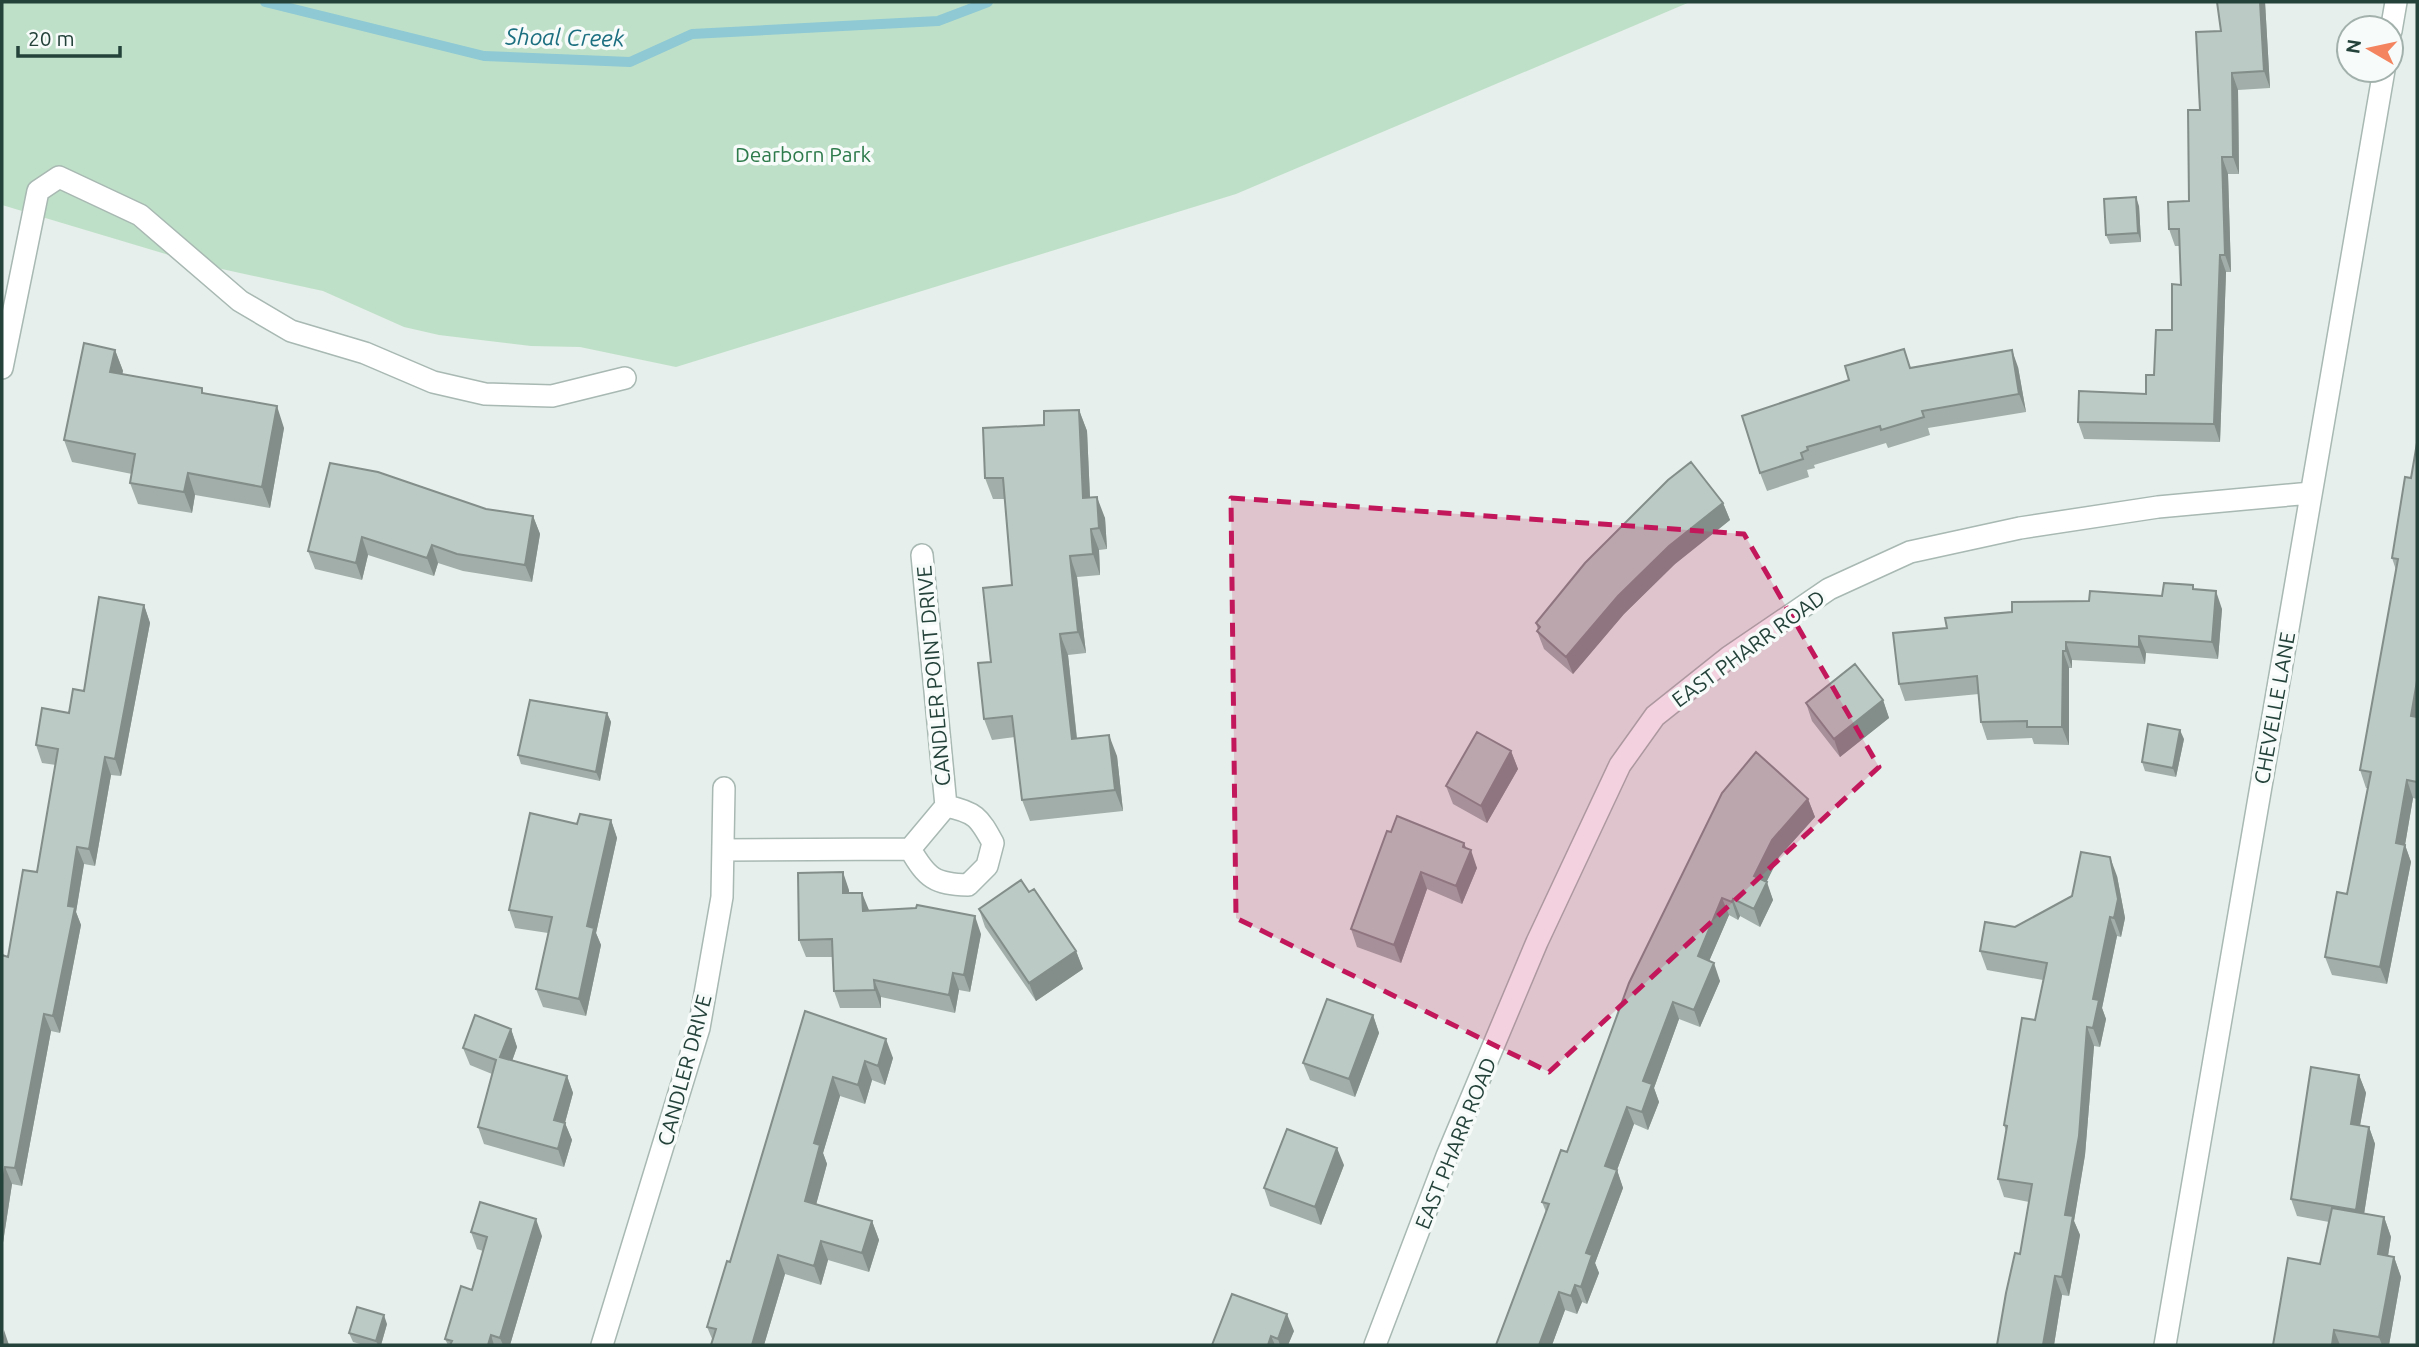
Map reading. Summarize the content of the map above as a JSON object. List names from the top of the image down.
{
  "streets": {
    "street": [
      "EAST PHARR ROAD",
      "CANDLER POINT DRIVE",
      "CHEVELLE LANE",
      "CANDLER DRIVE"
    ]
  },
  "crossings": [
    ["EAST PHARR ROAD", "CHEVELLE LANE"]
  ],
  "water": ["Shoal Creek"],
  "parks": ["Dearborn Park"],
  "scale_bar": "20 m",
  "north": "left"
}
